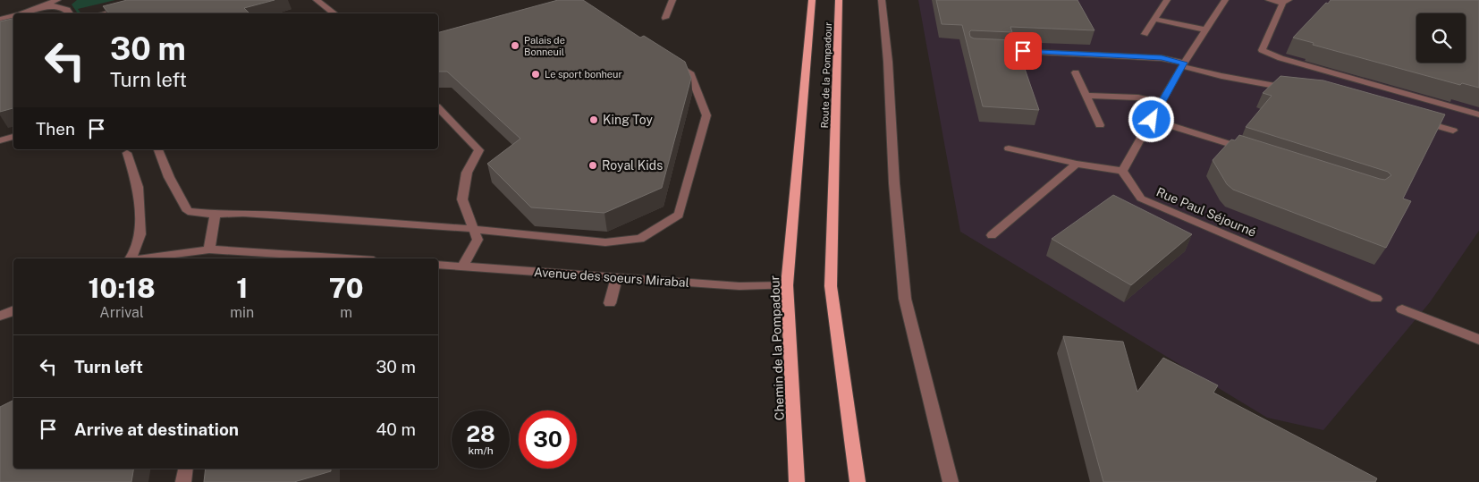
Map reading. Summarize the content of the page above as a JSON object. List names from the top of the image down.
{
  "streets": {
    "main road": ["Route de la Pompadour", "Chemin de la Pompadour"],
    "street": ["Rue Paul Séjourné", "Avenue des soeurs Mirabal"]
  },
  "crossings": [
    ["Route de la Pompadour", "Chemin de la Pompadour"],
    ["Avenue des soeurs Mirabal", "Chemin de la Pompadour"]
  ],
  "places": [
    "Palais de Bonneuil",
    "Le sport bonheur",
    "King Toy",
    "Royal Kids"
  ],
  "page": {
    "turn": ["30 m", "Turn left"],
    "then": "Then",
    "eta": [
      "10:18",
      "Arrival",
      "1",
      "min",
      "70",
      "m"
    ],
    "list": [
      {
        "name": "Turn left",
        "value": "30 m"
      },
      {
        "name": "Arrive at destination",
        "value": "40 m"
      }
    ],
    "speed": "28 km/h",
    "limit": "30"
  }
}
